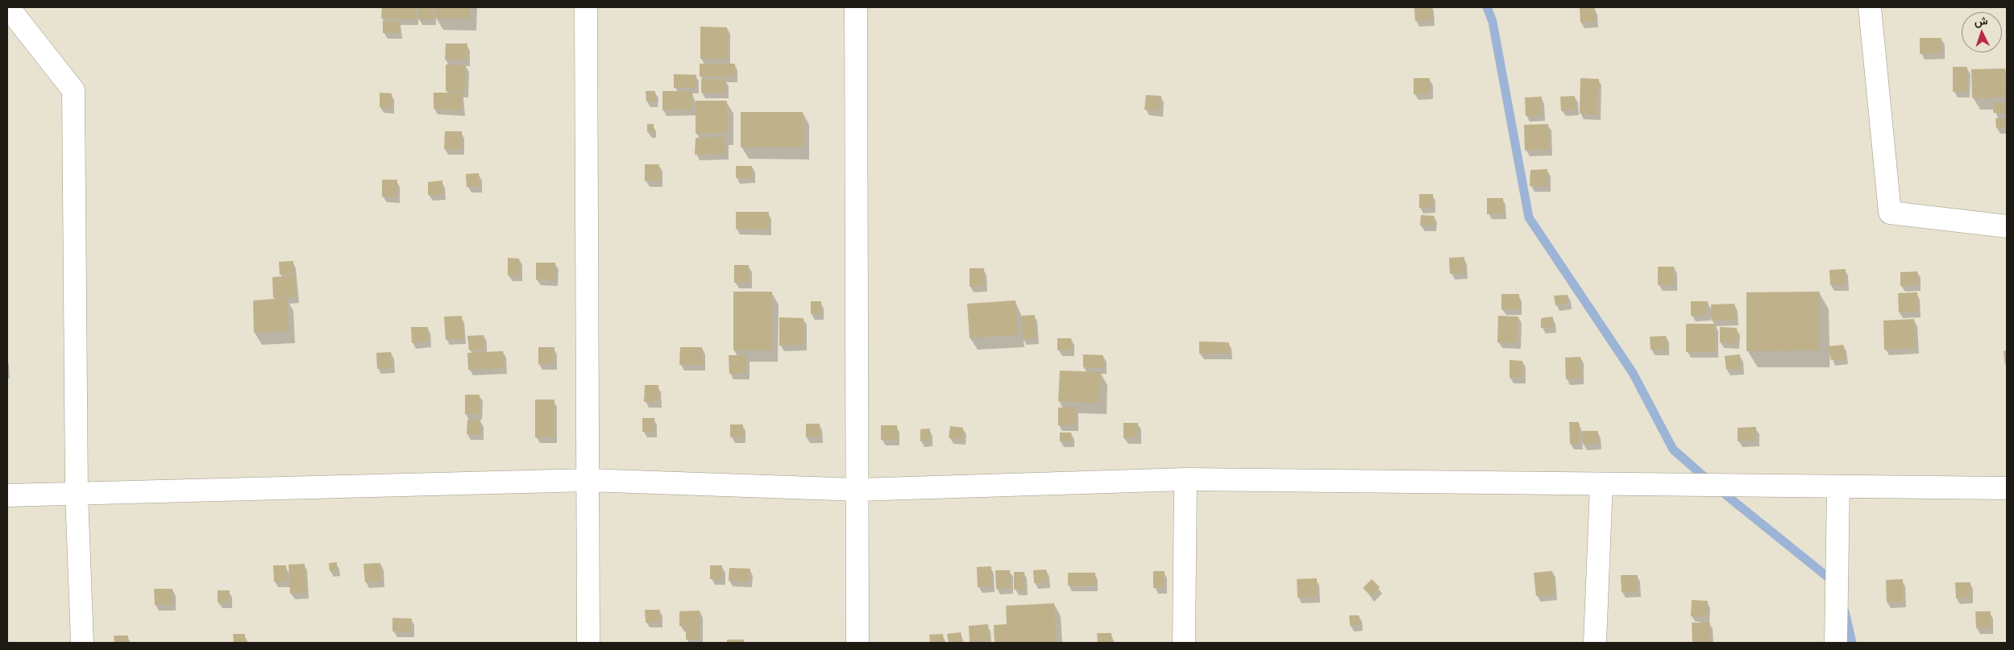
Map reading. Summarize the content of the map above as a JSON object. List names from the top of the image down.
{
  "north": "top"
}
